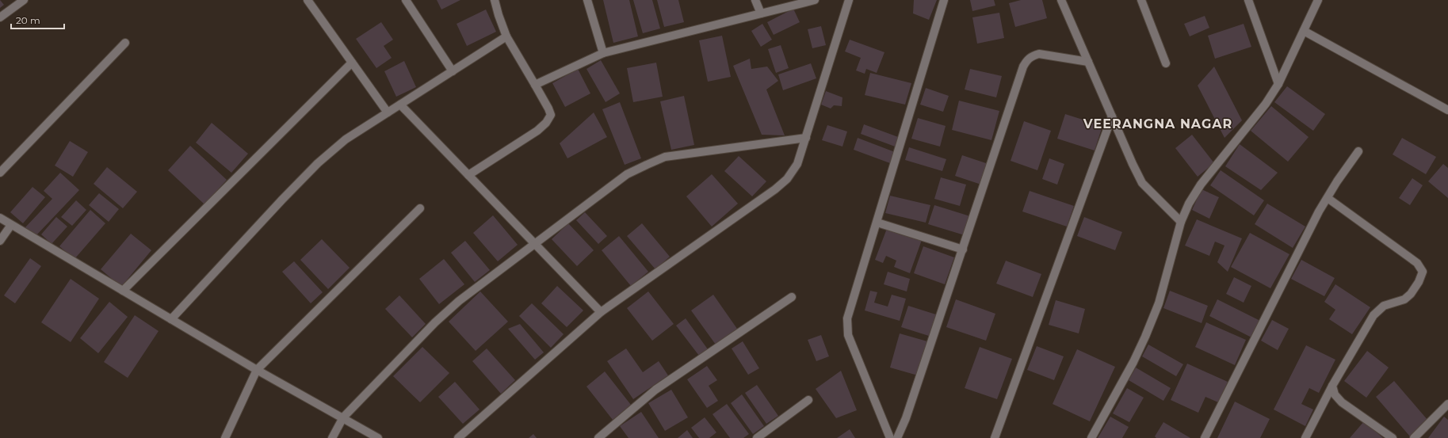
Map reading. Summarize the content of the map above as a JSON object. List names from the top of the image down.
{
  "districts": ["VEERANGNA NAGAR"],
  "scale_bar": "20 m"
}
